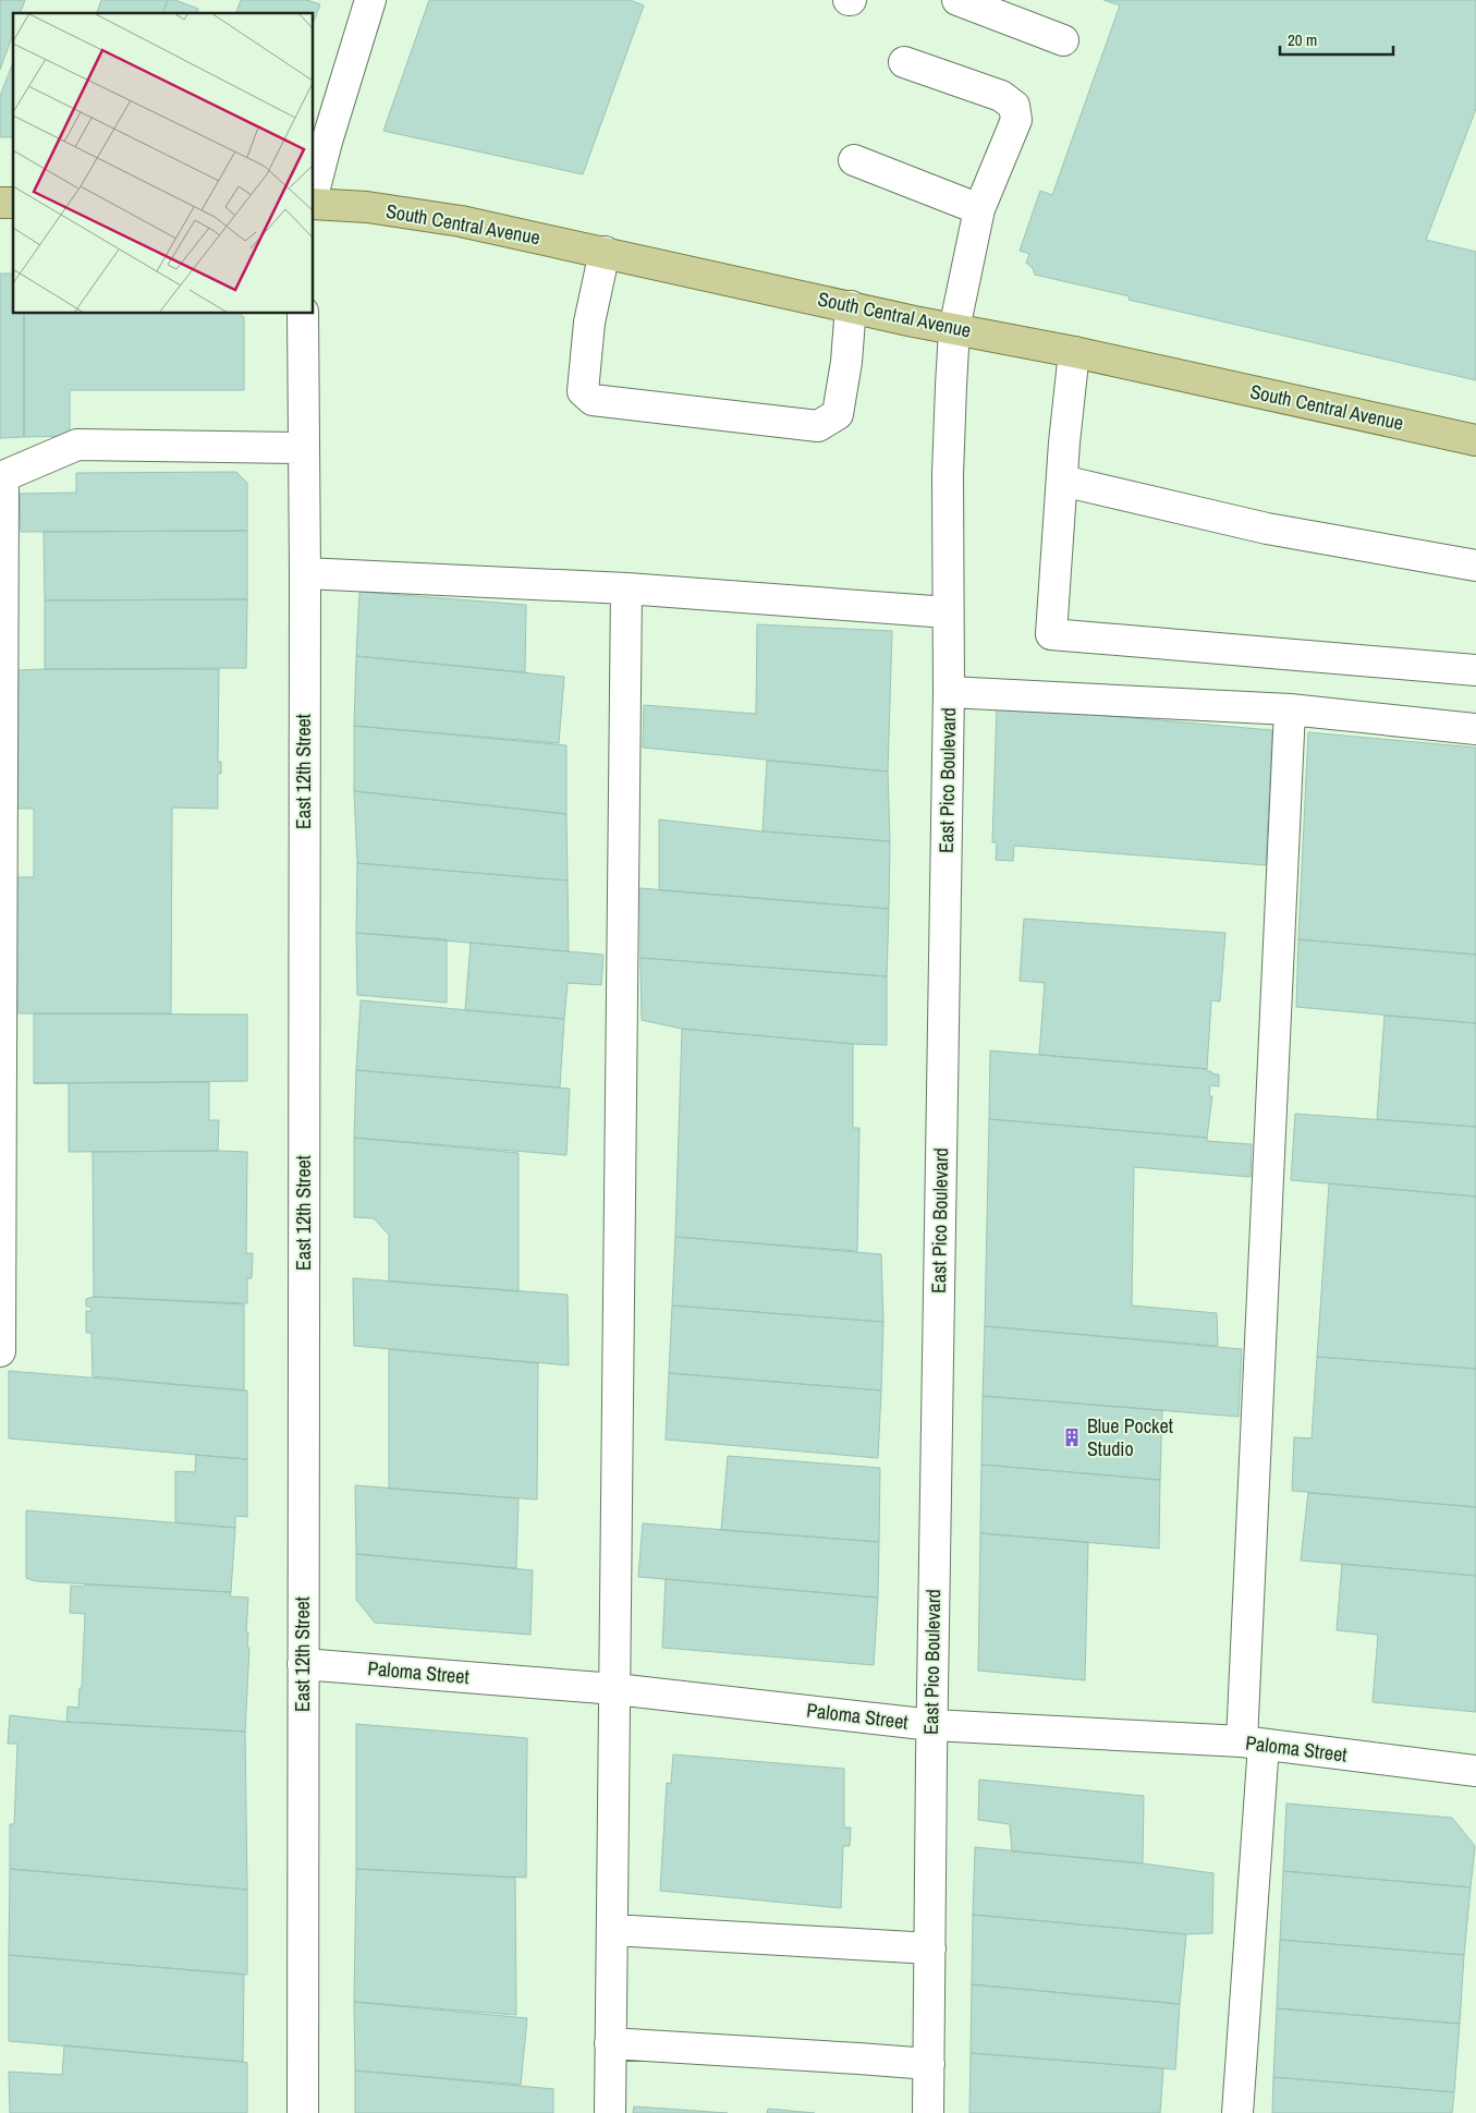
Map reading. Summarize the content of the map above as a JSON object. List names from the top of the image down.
{
  "streets": {
    "main road": ["South Central Avenue"],
    "street": ["East 12th Street", "East Pico Boulevard", "Paloma Street"]
  },
  "crossings": [
    ["South Central Avenue", "East Pico Boulevard"],
    ["East 12th Street", "Paloma Street"],
    ["East Pico Boulevard", "Paloma Street"]
  ],
  "places": {
    "building": ["Blue Pocket Studio"]
  },
  "scale_bar": "20 m"
}
